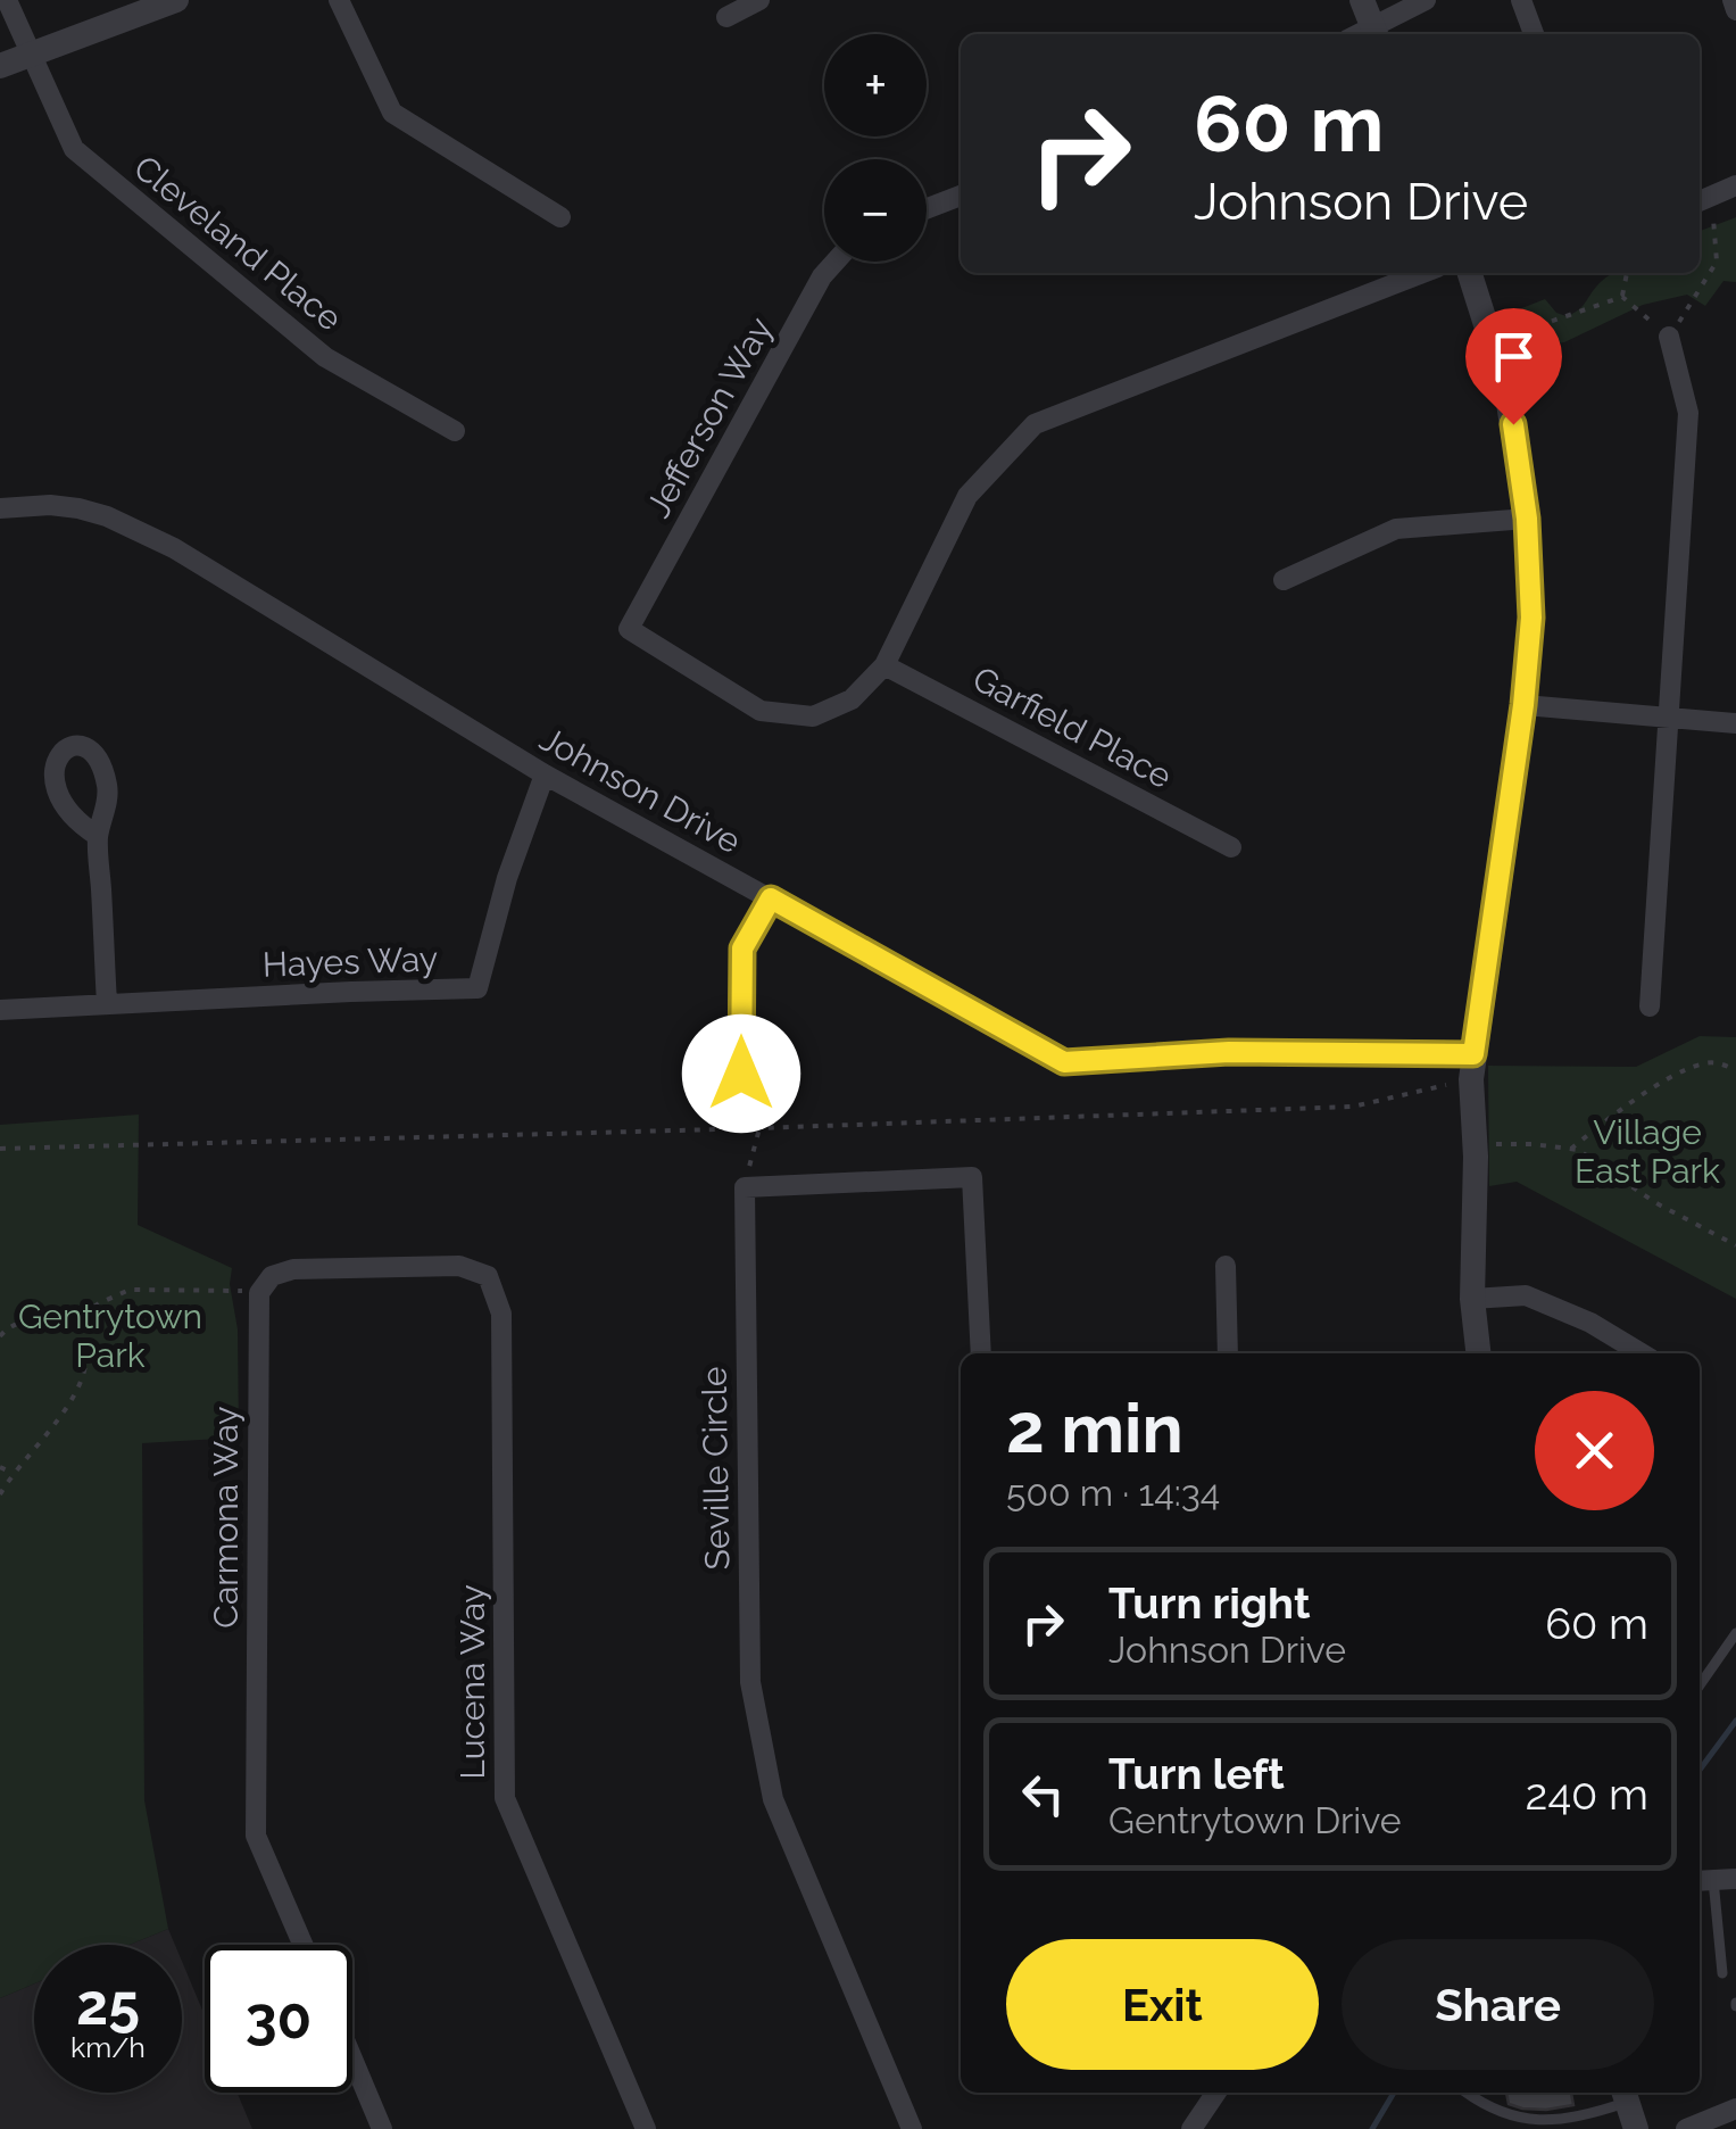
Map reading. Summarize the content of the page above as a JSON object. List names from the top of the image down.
{
  "streets": {
    "street": [
      "Cleveland Place",
      "Jefferson Way",
      "Garfield Place",
      "Johnson Drive",
      "Hayes Way",
      "Seville Circle",
      "Carmona Way",
      "Lucena Way"
    ]
  },
  "crossings": [
    ["Jefferson Way", "Garfield Place"],
    ["Johnson Drive", "Hayes Way"],
    ["Carmona Way", "Lucena Way"]
  ],
  "parks": ["Village East Park", "Gentrytown Park"],
  "page": {
    "map_buttons": ["+", "−"],
    "turn": ["60 m", "Johnson Drive"],
    "heading": ["2 min", "500 m · 14:34"],
    "list": [
      {
        "name": "Turn right",
        "note": "Johnson Drive",
        "value": "60 m"
      },
      {
        "name": "Turn left",
        "note": "Gentrytown Drive",
        "value": "240 m"
      }
    ],
    "buttons": ["Exit", "Share"],
    "speed": "25 km/h",
    "limit": "30"
  }
}
